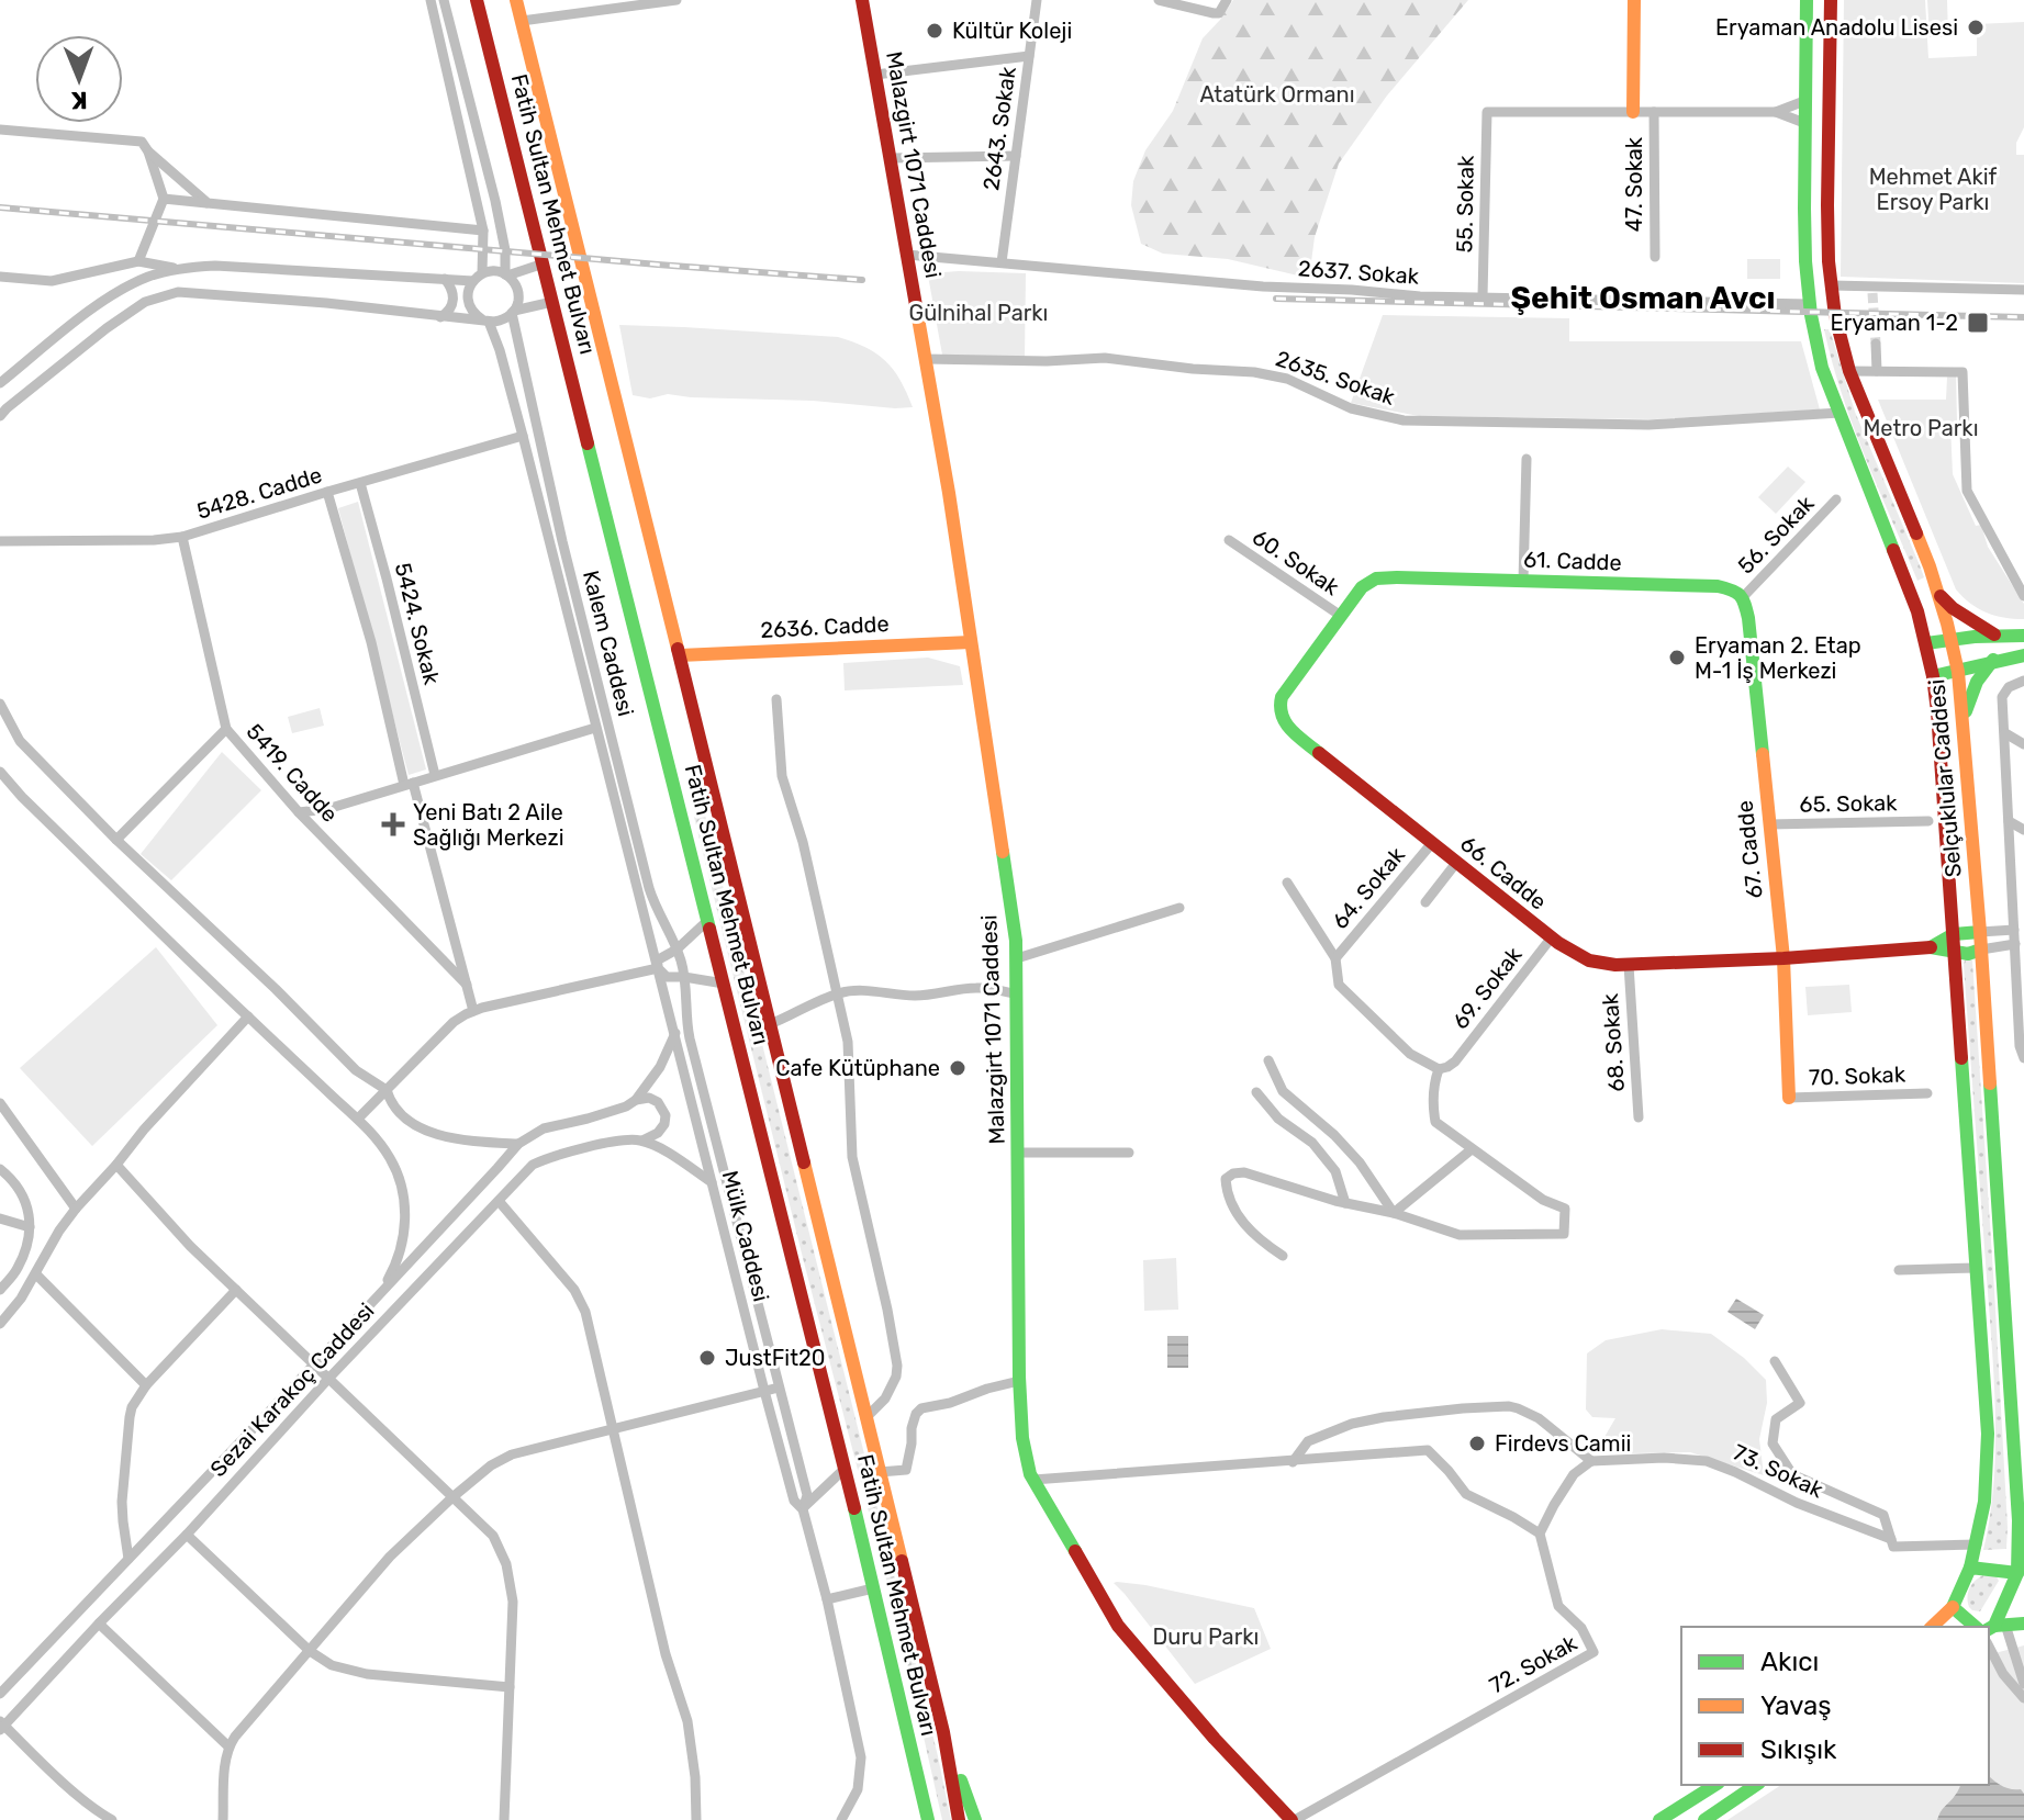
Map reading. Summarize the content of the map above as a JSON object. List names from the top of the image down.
{
  "streets": {
    "main road": [
      "Malazgirt 1071 Caddesi",
      "Fatih Sultan Mehmet Bulvarı",
      "61. Cadde",
      "2636. Cadde",
      "Selçuklular Caddesi",
      "67. Cadde",
      "66. Cadde"
    ],
    "street": [
      "2643. Sokak",
      "47. Sokak",
      "55. Sokak",
      "2637. Sokak",
      "2635. Sokak",
      "5428. Cadde",
      "56. Sokak",
      "60. Sokak",
      "5424. Sokak",
      "Kalem Caddesi",
      "5419. Cadde",
      "65. Sokak",
      "64. Sokak",
      "69. Sokak",
      "68. Sokak",
      "70. Sokak",
      "Mülk Caddesi",
      "Sezai Karakoç Caddesi",
      "73. Sokak",
      "72. Sokak"
    ]
  },
  "crossings": [
    ["2643. Sokak", "2637. Sokak"],
    ["Malazgirt 1071 Caddesi", "2637. Sokak"],
    ["Malazgirt 1071 Caddesi", "2635. Sokak"],
    ["Malazgirt 1071 Caddesi", "2636. Cadde"],
    ["Malazgirt 1071 Caddesi", "72. Sokak"],
    ["55. Sokak", "2637. Sokak"],
    ["Fatih Sultan Mehmet Bulvarı", "2636. Cadde"],
    ["2637. Sokak", "Selçuklular Caddesi"],
    ["2635. Sokak", "Selçuklular Caddesi"],
    ["5428. Cadde", "5424. Sokak"],
    ["5428. Cadde", "Kalem Caddesi"],
    ["5428. Cadde", "5419. Cadde"],
    ["56. Sokak", "61. Cadde"],
    ["56. Sokak", "67. Cadde"],
    ["61. Cadde", "67. Cadde"],
    ["61. Cadde", "66. Cadde"],
    ["60. Sokak", "66. Cadde"],
    ["Kalem Caddesi", "Mülk Caddesi"],
    ["Selçuklular Caddesi", "66. Cadde"],
    ["Selçuklular Caddesi", "73. Sokak"],
    ["65. Sokak", "67. Cadde"],
    ["67. Cadde", "66. Cadde"],
    ["67. Cadde", "70. Sokak"],
    ["66. Cadde", "64. Sokak"],
    ["66. Cadde", "69. Sokak"],
    ["66. Cadde", "68. Sokak"]
  ],
  "districts": ["Şehit Osman Avcı"],
  "parks": [
    "Atatürk Ormanı",
    "Mehmet Akif Ersoy Parkı",
    "Gülnihal Parkı",
    "Metro Parkı",
    "Duru Parkı"
  ],
  "places": {
    "other": [
      "Eryaman Anadolu Lisesi",
      "Kültür Koleji",
      "Eryaman 2. Etap M-1 İş Merkezi",
      "Cafe Kütüphane",
      "JustFit20",
      "Firdevs Camii"
    ],
    "transit": ["Eryaman 1-2"],
    "health": ["Yeni Batı 2 Aile Sağlığı Merkezi"]
  },
  "legend": ["Akıcı", "Yavaş", "Sıkışık"],
  "north": "bottom"
}
